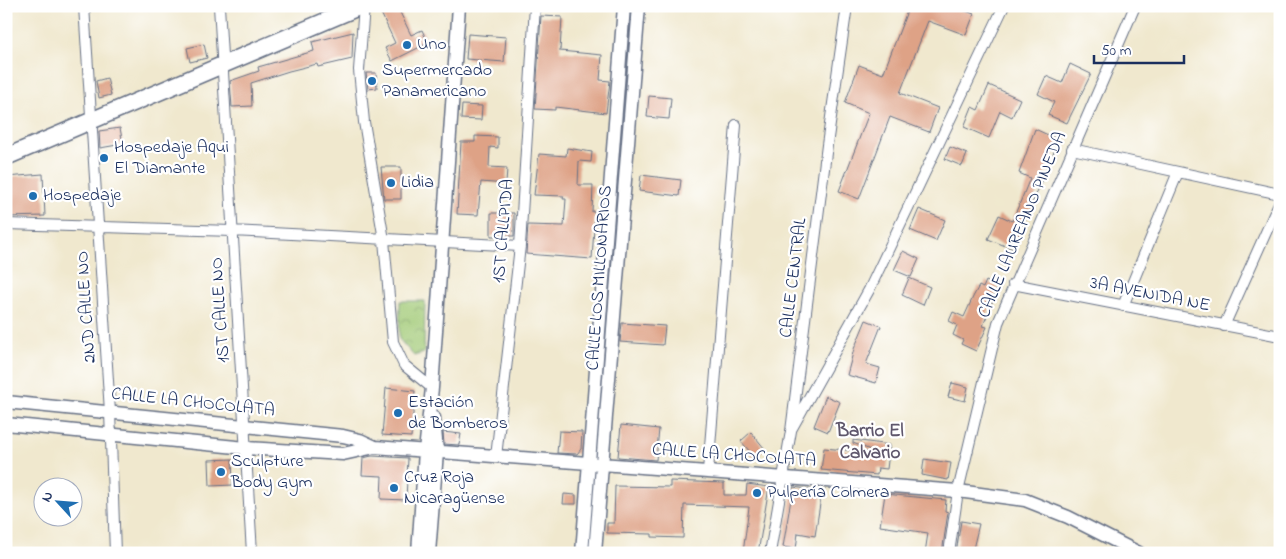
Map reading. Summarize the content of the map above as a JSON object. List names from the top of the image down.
{
  "streets": {
    "street": [
      "CALLE LAUREANO PINEDA",
      "1ST CALLPIDA",
      "CALLE LOS MILLONARIOS",
      "CALLE CENTRAL",
      "3A AVENIDA NE",
      "2ND CALLE NO",
      "1ST CALLE NO",
      "CALLE LA CHOCOLATA"
    ]
  },
  "crossings": [
    ["CALLE LAUREANO PINEDA", "3A AVENIDA NE"],
    ["CALLE LAUREANO PINEDA", "CALLE LA CHOCOLATA"],
    ["1ST CALLPIDA", "CALLE LA CHOCOLATA"],
    ["CALLE LOS MILLONARIOS", "CALLE LA CHOCOLATA"],
    ["CALLE CENTRAL", "CALLE LA CHOCOLATA"],
    ["2ND CALLE NO", "CALLE LA CHOCOLATA"],
    ["1ST CALLE NO", "CALLE LA CHOCOLATA"]
  ],
  "districts": ["Barrio El Calvario"],
  "places": [
    "Uno",
    "Supermercado Panamericano",
    "Hospedaje Aqui El Diamante",
    "Lidia",
    "Hospedaje",
    "Estación de Bomberos",
    "Sculpture Body Gym",
    "Cruz Roja Nicaragüense",
    "Pulpería Colmera"
  ],
  "scale_bar": "50 m",
  "north": "top left"
}
